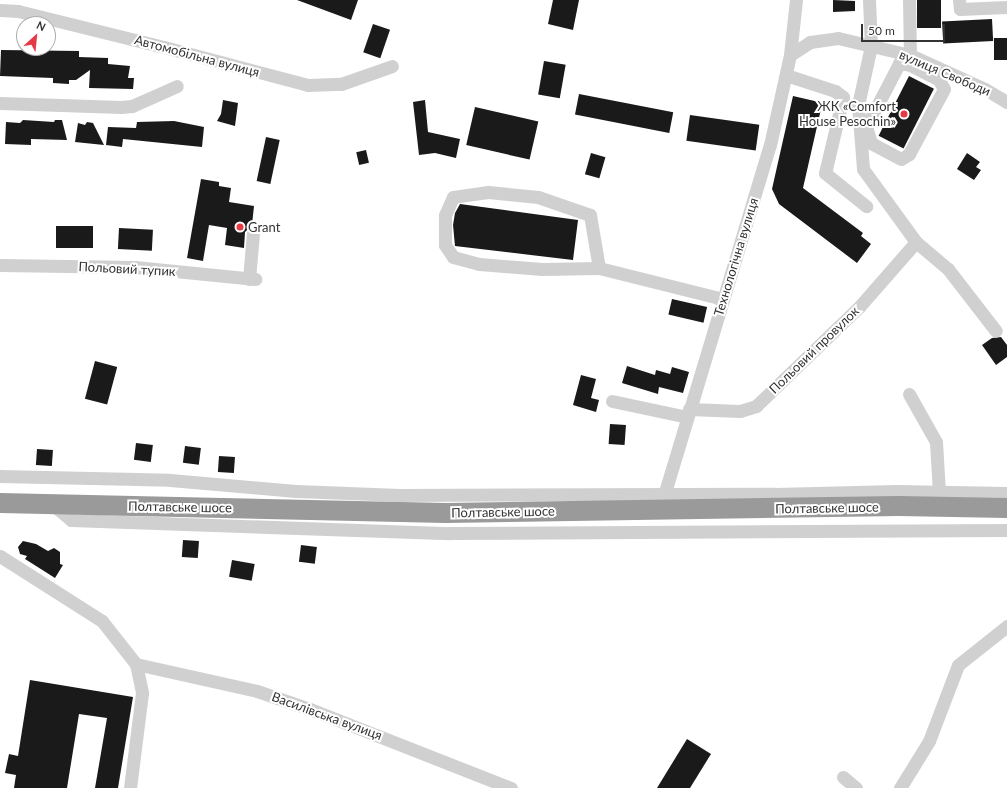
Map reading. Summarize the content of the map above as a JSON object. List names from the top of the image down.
{
  "streets": {
    "highway": ["Полтавське шосе"],
    "street": [
      "Автомобільна вулиця",
      "вулиця Свободи",
      "Технологічна вулиця",
      "Польовий тупик",
      "Польовий провулок",
      "Василівська вулиця"
    ]
  },
  "crossings": [
    ["вулиця Свободи", "Технологічна вулиця"],
    ["Технологічна вулиця", "Польовий провулок"],
    ["Технологічна вулиця", "Полтавське шосе"]
  ],
  "places": ["ЖК «Comfort House Pesochin»", "Grant"],
  "scale_bar": "50 m",
  "north": "top right"
}
